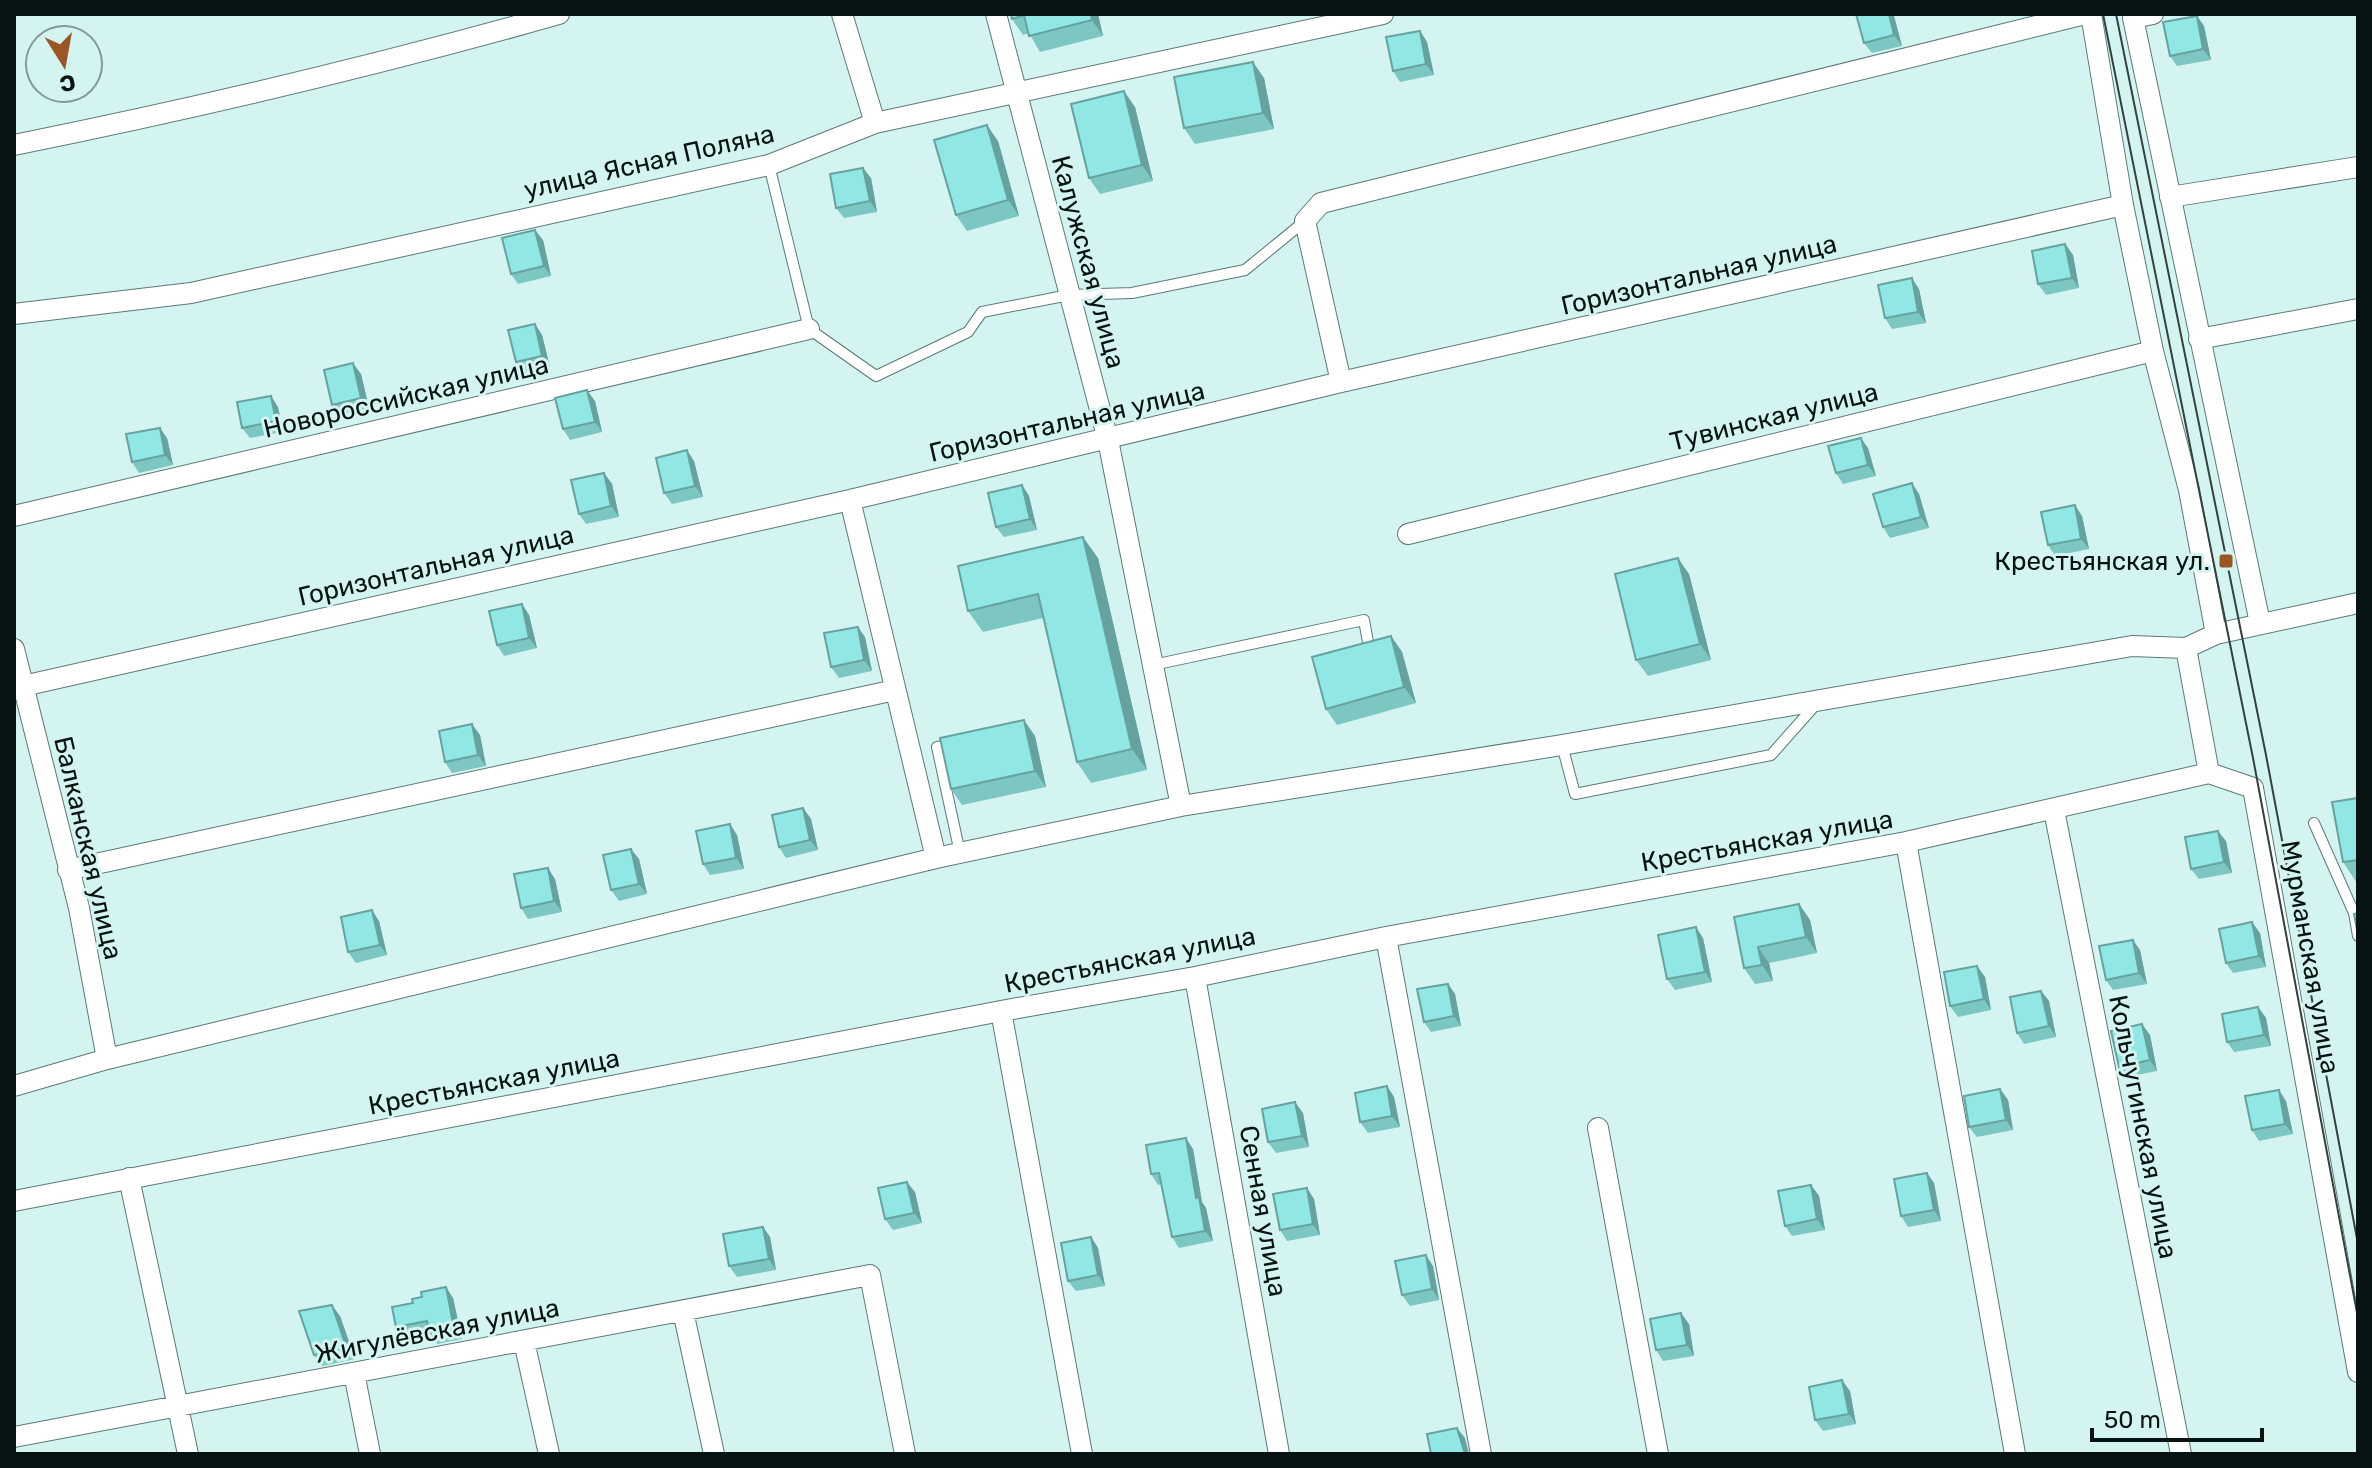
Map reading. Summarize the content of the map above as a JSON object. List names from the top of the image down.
{
  "streets": {
    "street": [
      "улица Ясная Поляна",
      "Калужская улица",
      "Горизонтальная улица",
      "Новороссийская улица",
      "Тувинская улица",
      "Крестьянская улица",
      "Балканская улица",
      "Мурманская улица",
      "Кольчугинская улица",
      "Сенная улица",
      "Жигулёвская улица"
    ]
  },
  "crossings": [
    ["улица Ясная Поляна", "Калужская улица"],
    ["Калужская улица", "Горизонтальная улица"],
    ["Горизонтальная улица", "Балканская улица"],
    ["Крестьянская улица", "Мурманская улица"],
    ["Крестьянская улица", "Кольчугинская улица"],
    ["Крестьянская улица", "Сенная улица"]
  ],
  "places": {
    "transit": ["Крестьянская ул."]
  },
  "scale_bar": "50 m",
  "north": "bottom"
}
